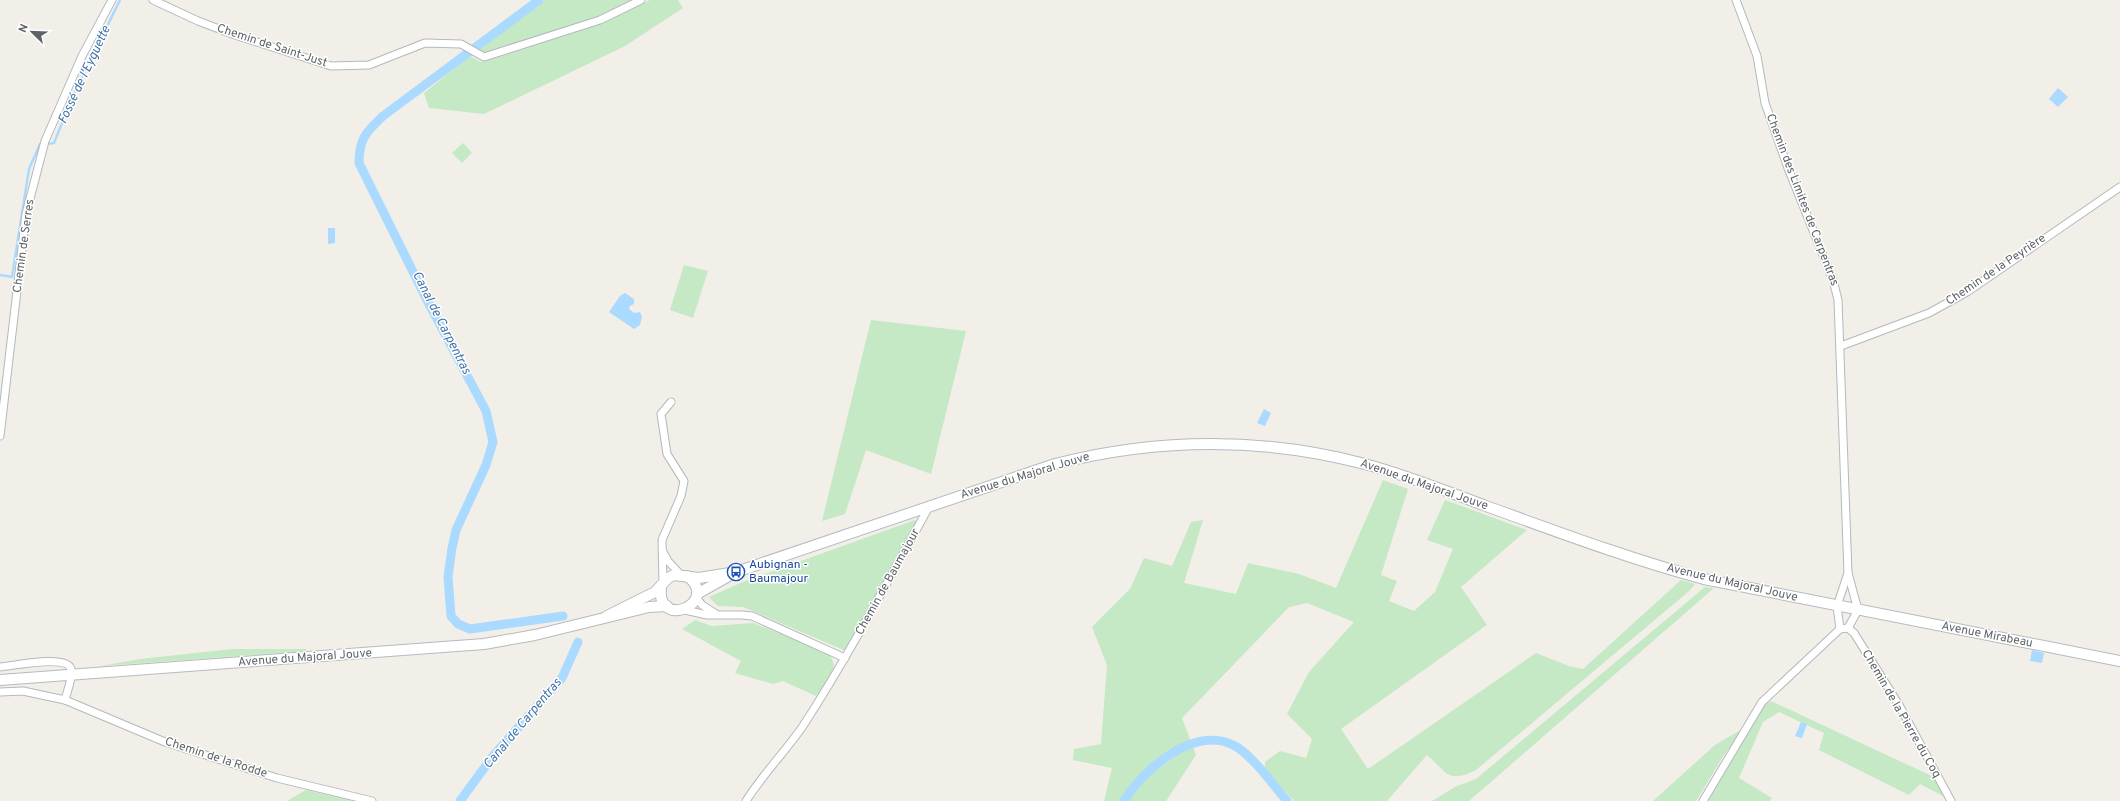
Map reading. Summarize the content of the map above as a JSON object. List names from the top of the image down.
{
  "streets": {
    "main road": ["Avenue du Majoral Jouve", "Avenue Mirabeau"],
    "street": [
      "Chemin de Saint-Just",
      "Chemin des Limites de Carpentras",
      "Chemin de Serres",
      "Chemin de la Peyrière",
      "Chemin de Baumajour",
      "Chemin de la Pierre du Coq",
      "Chemin de la Rodde"
    ]
  },
  "crossings": [
    ["Chemin des Limites de Carpentras", "Chemin de la Peyrière"],
    ["Chemin des Limites de Carpentras", "Avenue du Majoral Jouve"],
    ["Chemin des Limites de Carpentras", "Avenue Mirabeau"],
    ["Avenue du Majoral Jouve", "Chemin de Baumajour"],
    ["Avenue du Majoral Jouve", "Avenue Mirabeau"]
  ],
  "water": ["Fossé de l'Eyguette", "Canal de Carpentras"],
  "places": {
    "bus stop": ["Aubignan - Baumajour"]
  },
  "north": "top left"
}
